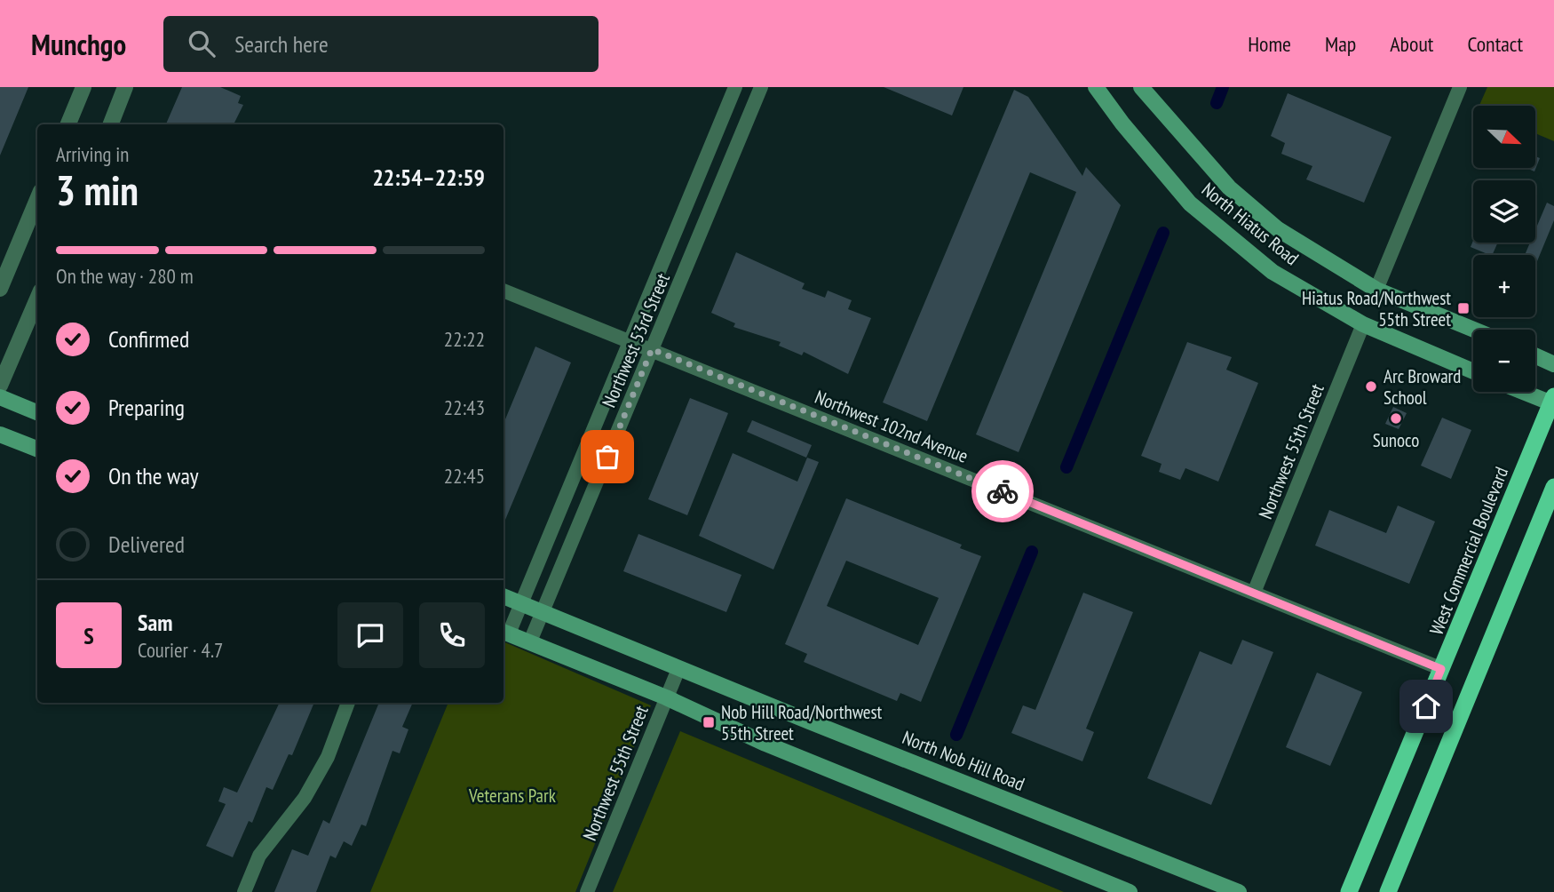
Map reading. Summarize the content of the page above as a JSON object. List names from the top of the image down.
{
  "streets": {
    "highway": ["West Commercial Boulevard"],
    "main road": ["North Hiatus Road", "North Nob Hill Road"],
    "street": ["Northwest 53rd Street", "Northwest 102nd Avenue", "Northwest 55th Street"]
  },
  "crossings": [
    ["North Hiatus Road", "Northwest 55th Street"],
    ["Northwest 53rd Street", "Northwest 102nd Avenue"],
    ["Northwest 53rd Street", "North Nob Hill Road"],
    ["Northwest 102nd Avenue", "Northwest 55th Street"],
    ["Northwest 102nd Avenue", "West Commercial Boulevard"],
    ["Northwest 55th Street", "North Nob Hill Road"]
  ],
  "parks": ["Veterans Park"],
  "places": {
    "transit": ["Hiatus Road/Northwest 55th Street", "Nob Hill Road/Northwest 55th Street"],
    "other": ["Arc Broward School", "Sunoco"]
  },
  "north": "bottom right",
  "page": {
    "header": "Munchgo",
    "search": "Search here",
    "nav": [
      "Home",
      "Map",
      "About",
      "Contact"
    ],
    "map_buttons": ["+", "−"],
    "heading": ["3 min", "Arriving in", "22:54–22:59"],
    "panel": ["Sam", "Courier · 4.7"],
    "bar": "On the way · 280 m",
    "list": [
      ["Confirmed", "22:22"],
      ["Preparing", "22:43"],
      ["On the way", "22:45"],
      "Delivered"
    ],
    "round": "S"
  }
}
